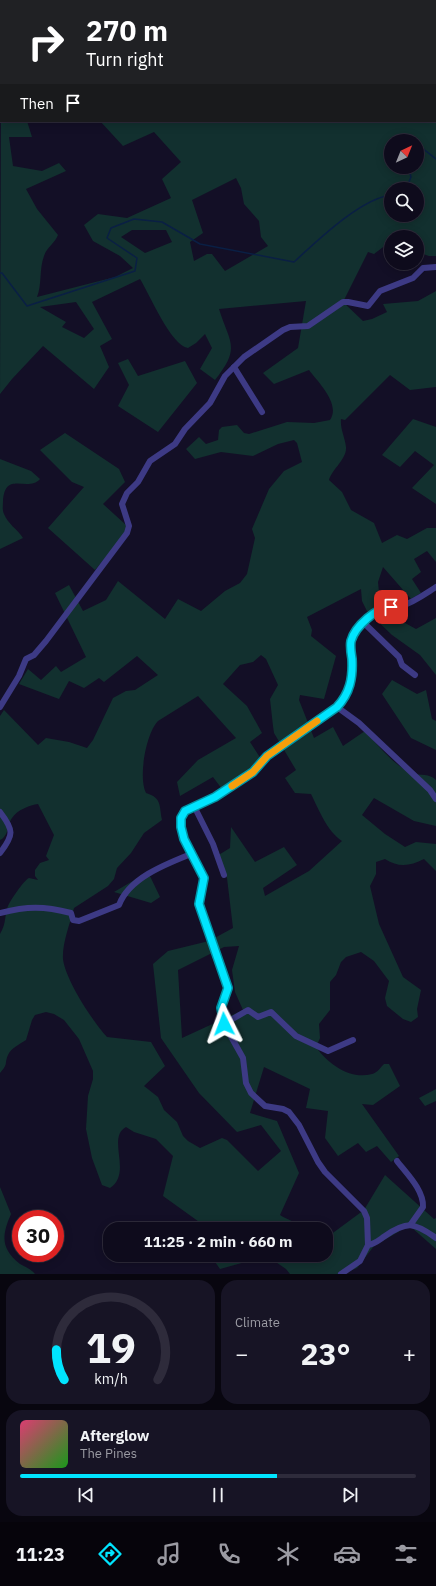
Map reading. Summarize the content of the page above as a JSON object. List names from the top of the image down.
{
  "north": "top right",
  "page": {
    "turn": ["270 m", "Turn right"],
    "then": "Then",
    "limit": "30",
    "trip": "11:25 · 2 min · 660 m",
    "tile": "Climate",
    "heat": ["−", "23°", "+"],
    "song": ["Afterglow", "The Pines"],
    "tabs": "11:23",
    "gauge": ["19", "km/h"]
  }
}
